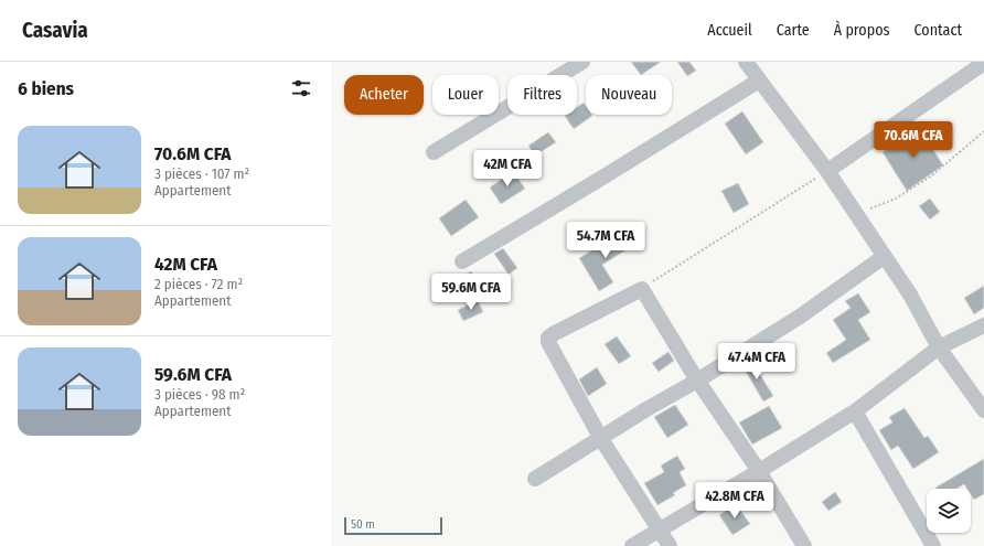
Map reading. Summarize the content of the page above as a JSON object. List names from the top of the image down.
{
  "scale_bar": "50 m",
  "page": {
    "header": "Casavia",
    "nav": [
      "Accueil",
      "Carte",
      "À propos",
      "Contact"
    ],
    "heading": "6 biens",
    "chip": [
      "Acheter",
      "Louer",
      "Filtres",
      "Nouveau"
    ],
    "list": [
      {
        "name": "70.6M CFA",
        "note": "3 pièces · 107 m² · Appartement"
      },
      {
        "name": "42M CFA",
        "note": "2 pièces · 72 m² · Appartement"
      },
      {
        "name": "59.6M CFA",
        "note": "3 pièces · 98 m² · Appartement"
      }
    ],
    "price": [
      "70.6M CFA",
      "42M CFA",
      "54.7M CFA",
      "59.6M CFA",
      "47.4M CFA",
      "42.8M CFA"
    ],
    "scale": "50 m"
  }
}
